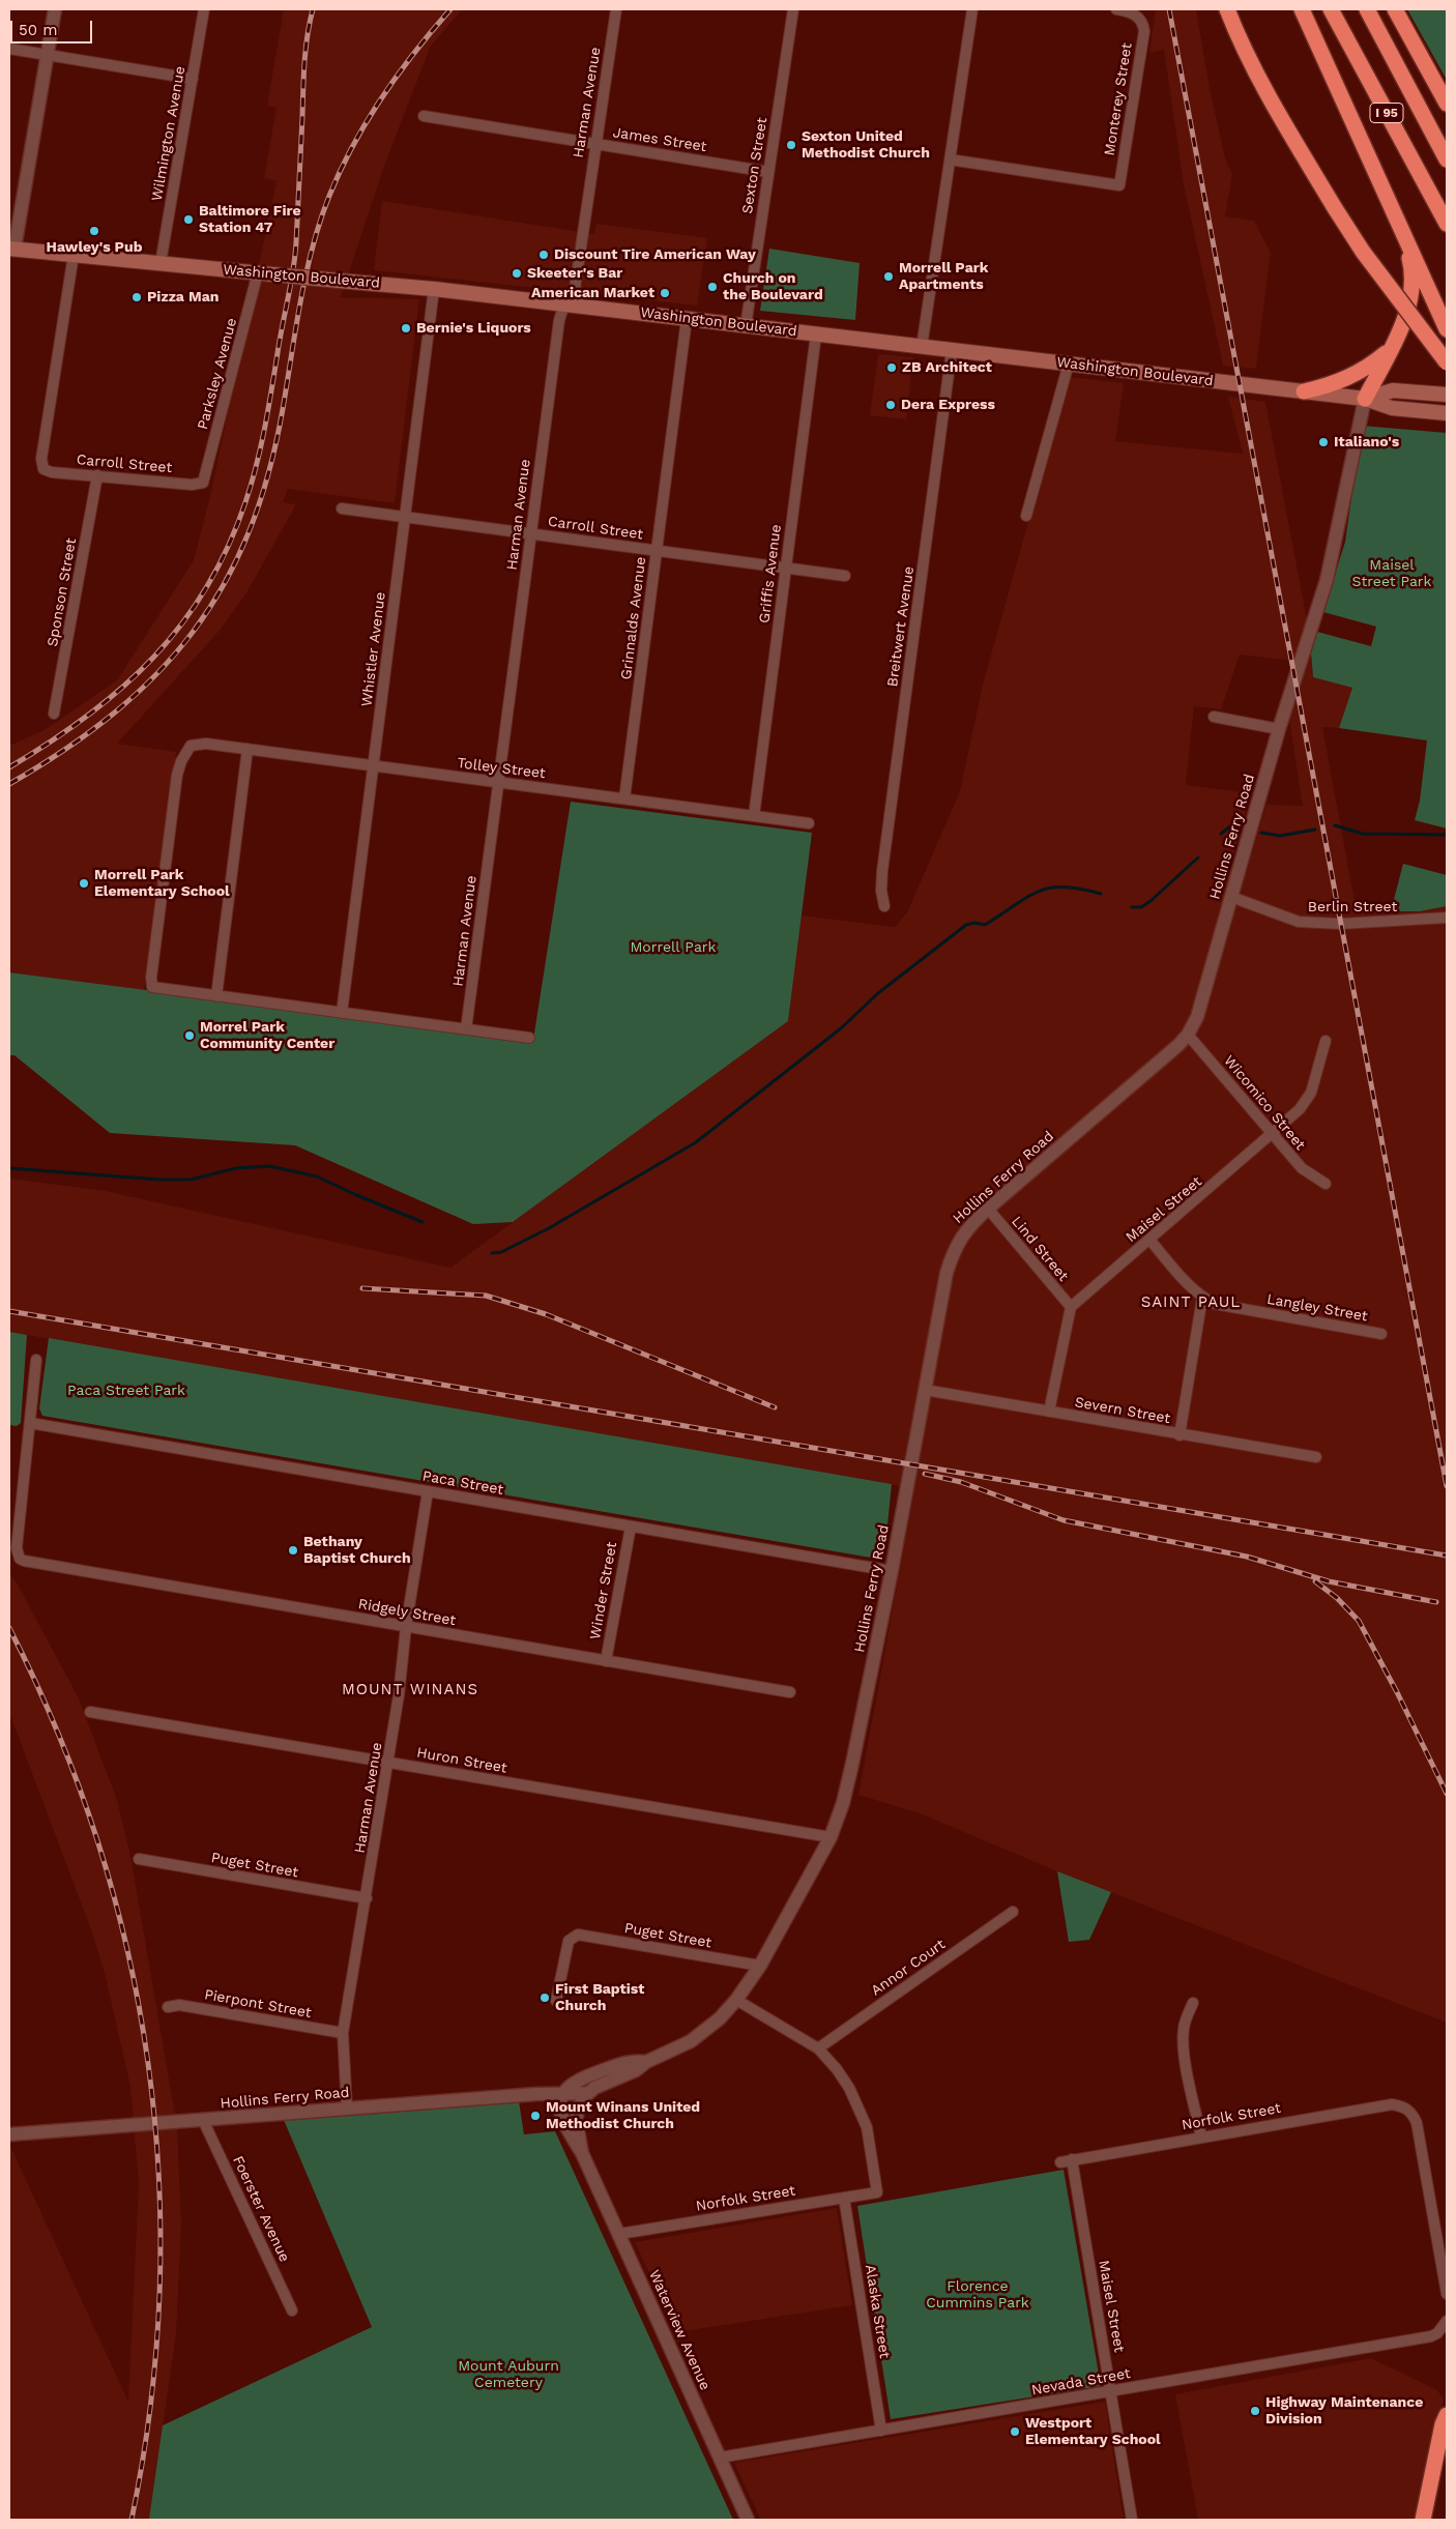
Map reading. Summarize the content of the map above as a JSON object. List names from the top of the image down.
{
  "streets": {
    "highway": ["I 95"],
    "main road": ["Washington Boulevard"],
    "street": [
      "Monterey Street",
      "Harman Avenue",
      "Wilmington Avenue",
      "James Street",
      "Sexton Street",
      "Parksley Avenue",
      "Carroll Street",
      "Griffis Avenue",
      "Sponson Street",
      "Grinnalds Avenue",
      "Breitwert Avenue",
      "Whistler Avenue",
      "Tolley Street",
      "Hollins Ferry Road",
      "Berlin Street",
      "Wicomico Street",
      "Maisel Street",
      "Lind Street",
      "Langley Street",
      "Severn Street",
      "Paca Street",
      "Winder Street",
      "Ridgely Street",
      "Huron Street",
      "Puget Street",
      "Annor Court",
      "Pierpont Street",
      "Norfolk Street",
      "Foerster Avenue",
      "Alaska Street",
      "Waterview Avenue",
      "Nevada Street"
    ]
  },
  "crossings": [
    ["Harman Avenue", "James Street"],
    ["Harman Avenue", "Washington Boulevard"],
    ["Harman Avenue", "Carroll Street"],
    ["Harman Avenue", "Tolley Street"],
    ["Harman Avenue", "Hollins Ferry Road"],
    ["Harman Avenue", "Paca Street"],
    ["Harman Avenue", "Ridgely Street"],
    ["Harman Avenue", "Huron Street"],
    ["Harman Avenue", "Puget Street"],
    ["Harman Avenue", "Pierpont Street"],
    ["Wilmington Avenue", "Washington Boulevard"],
    ["James Street", "Sexton Street"],
    ["Sexton Street", "Washington Boulevard"],
    ["Washington Boulevard", "Parksley Avenue"],
    ["Washington Boulevard", "Carroll Street"],
    ["Washington Boulevard", "Griffis Avenue"],
    ["Washington Boulevard", "Grinnalds Avenue"],
    ["Washington Boulevard", "Breitwert Avenue"],
    ["Washington Boulevard", "Whistler Avenue"],
    ["Washington Boulevard", "Hollins Ferry Road"],
    ["Parksley Avenue", "Carroll Street"],
    ["Carroll Street", "Griffis Avenue"],
    ["Carroll Street", "Sponson Street"],
    ["Carroll Street", "Grinnalds Avenue"],
    ["Carroll Street", "Whistler Avenue"],
    ["Griffis Avenue", "Tolley Street"],
    ["Grinnalds Avenue", "Tolley Street"],
    ["Whistler Avenue", "Tolley Street"],
    ["Hollins Ferry Road", "Berlin Street"],
    ["Hollins Ferry Road", "Wicomico Street"],
    ["Hollins Ferry Road", "Lind Street"],
    ["Hollins Ferry Road", "Severn Street"],
    ["Hollins Ferry Road", "Paca Street"],
    ["Hollins Ferry Road", "Huron Street"],
    ["Hollins Ferry Road", "Puget Street"],
    ["Hollins Ferry Road", "Foerster Avenue"],
    ["Hollins Ferry Road", "Waterview Avenue"],
    ["Wicomico Street", "Maisel Street"],
    ["Maisel Street", "Lind Street"],
    ["Maisel Street", "Langley Street"],
    ["Maisel Street", "Norfolk Street"],
    ["Maisel Street", "Nevada Street"],
    ["Paca Street", "Winder Street"],
    ["Paca Street", "Ridgely Street"],
    ["Winder Street", "Ridgely Street"],
    ["Annor Court", "Norfolk Street"],
    ["Norfolk Street", "Alaska Street"],
    ["Norfolk Street", "Waterview Avenue"],
    ["Alaska Street", "Nevada Street"],
    ["Waterview Avenue", "Nevada Street"]
  ],
  "districts": ["SAINT PAUL", "MOUNT WINANS"],
  "parks": [
    "Maisel Street Park",
    "Morrell Park",
    "Paca Street Park",
    "Florence Cummins Park",
    "Mount Auburn Cemetery"
  ],
  "places": [
    "Sexton United Methodist Church",
    "Baltimore Fire Station 47",
    "Hawley's Pub",
    "Discount Tire American Way",
    "Skeeter's Bar",
    "Morrell Park Apartments",
    "Church on the Boulevard",
    "American Market",
    "Pizza Man",
    "Bernie's Liquors",
    "ZB Architect",
    "Dera Express",
    "Italiano's",
    "Morrell Park Elementary School",
    "Morrel Park Community Center",
    "Bethany Baptist Church",
    "First Baptist Church",
    "Mount Winans United Methodist Church",
    "Highway Maintenance Division",
    "Westport Elementary School"
  ],
  "scale_bar": "50 m"
}
